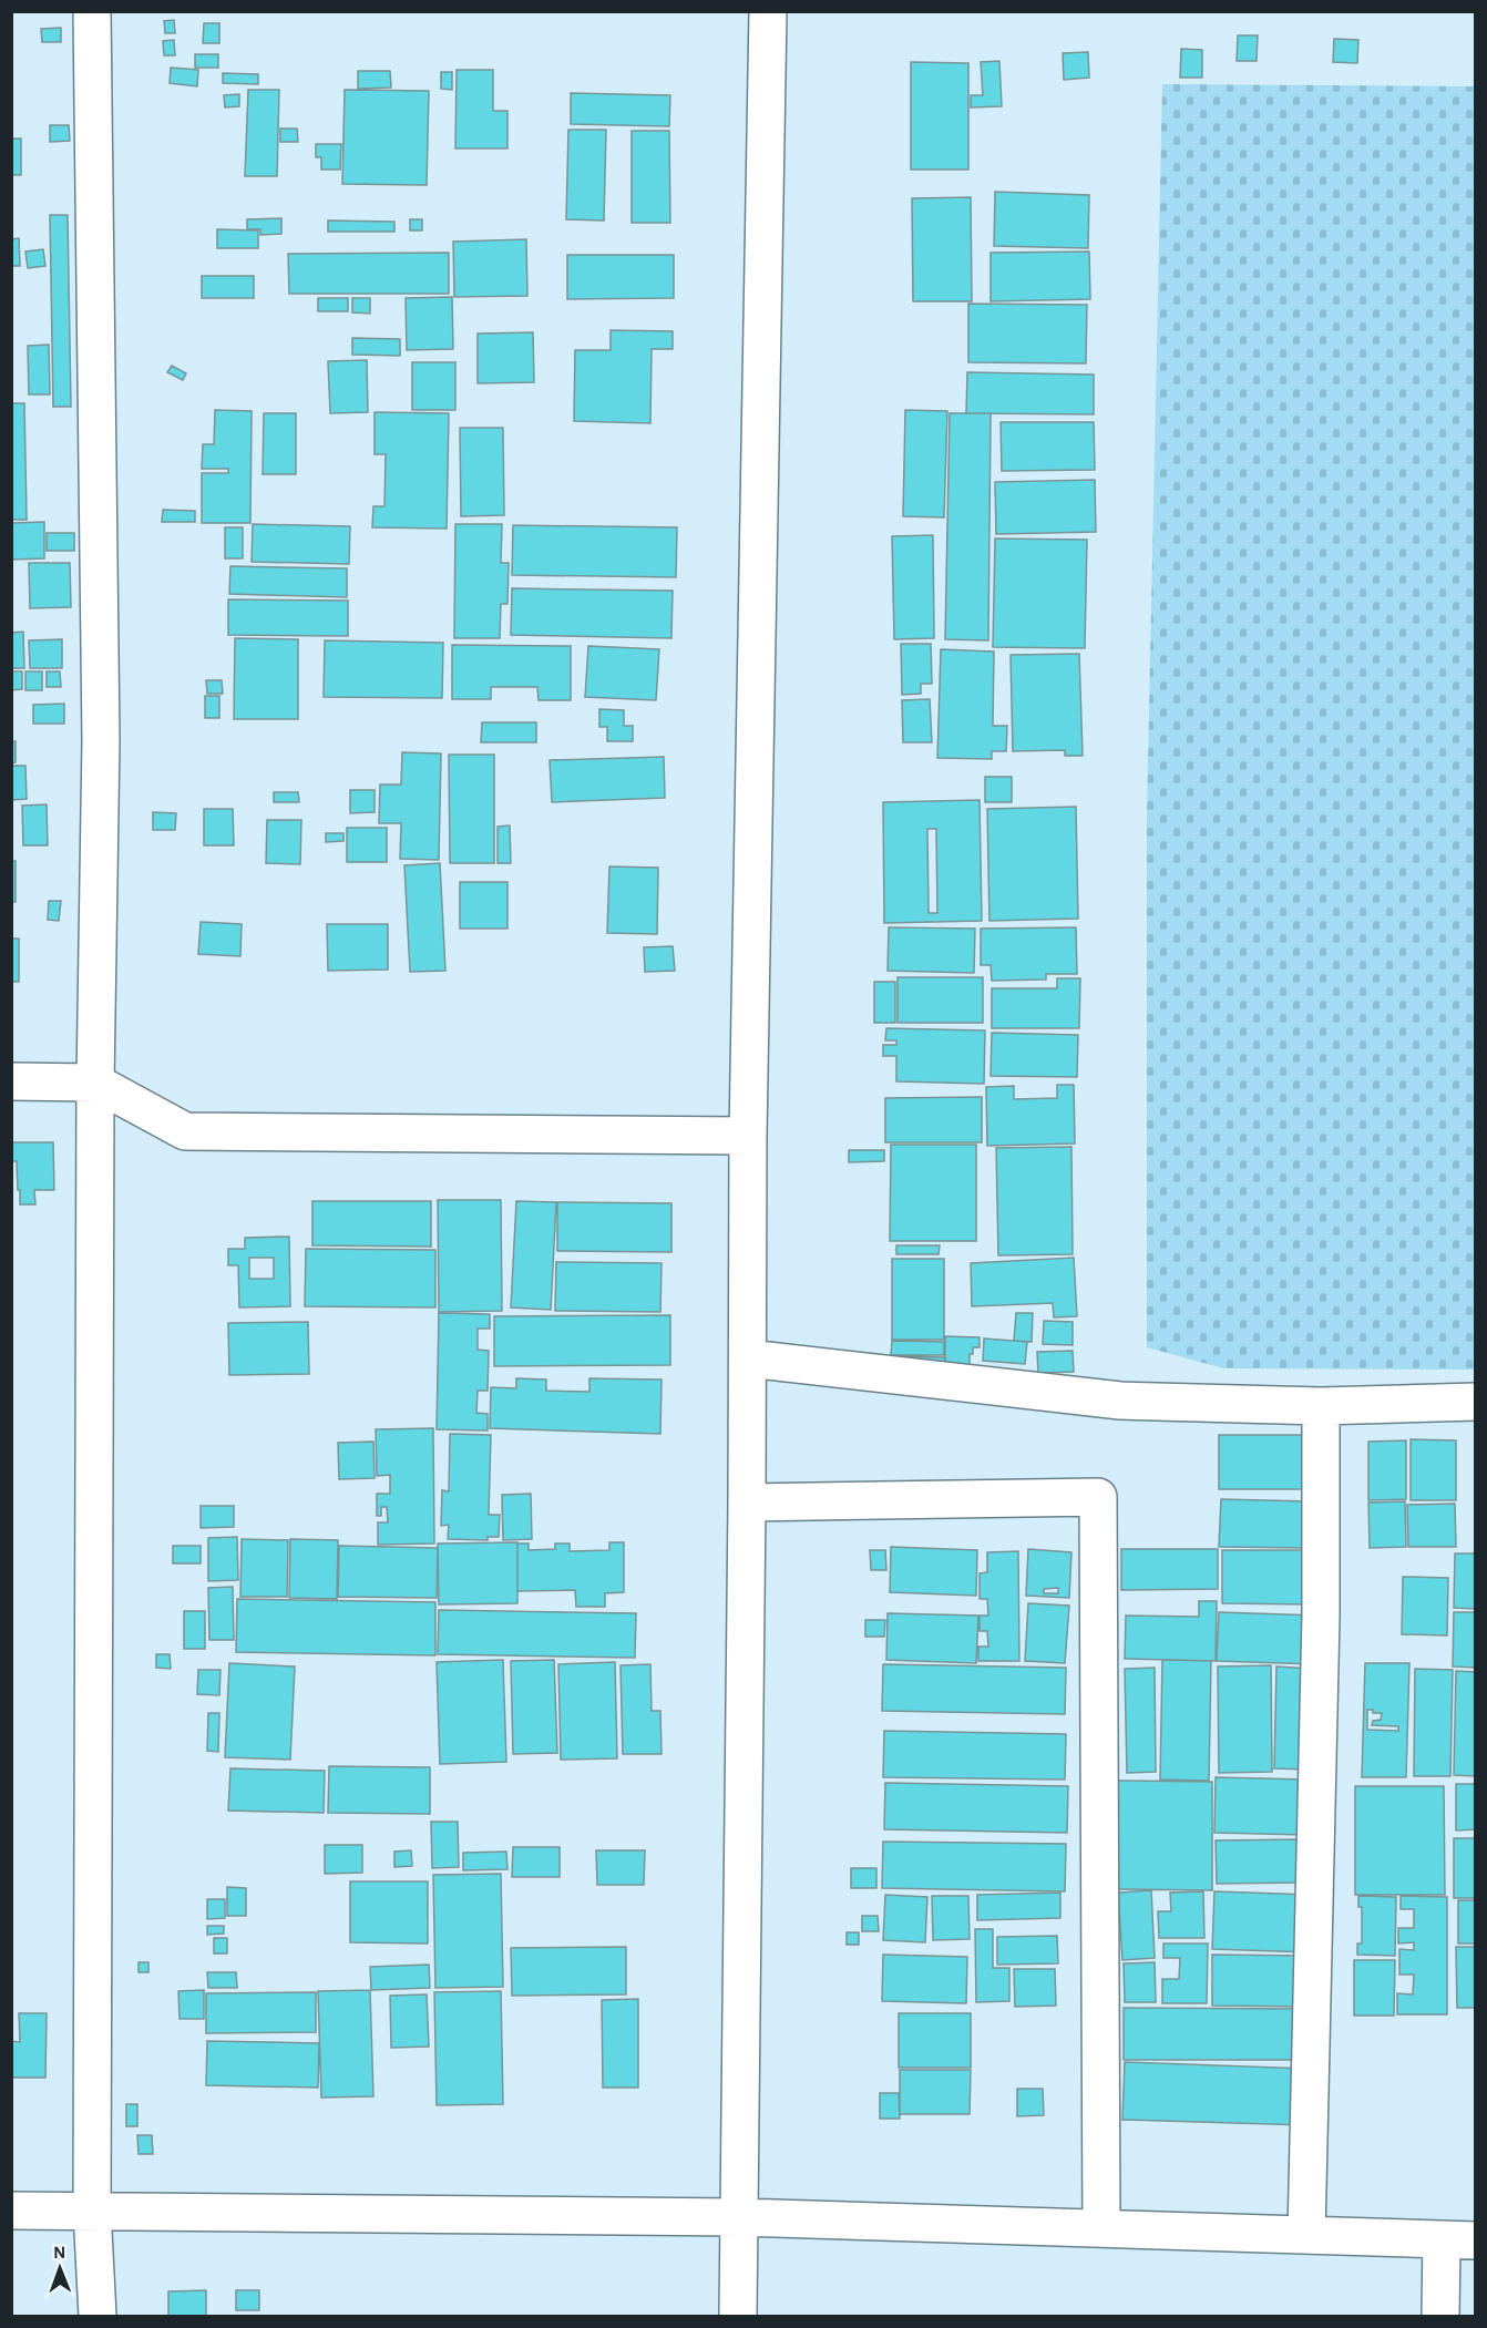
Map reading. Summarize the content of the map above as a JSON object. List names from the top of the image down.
{
  "north": "top"
}
